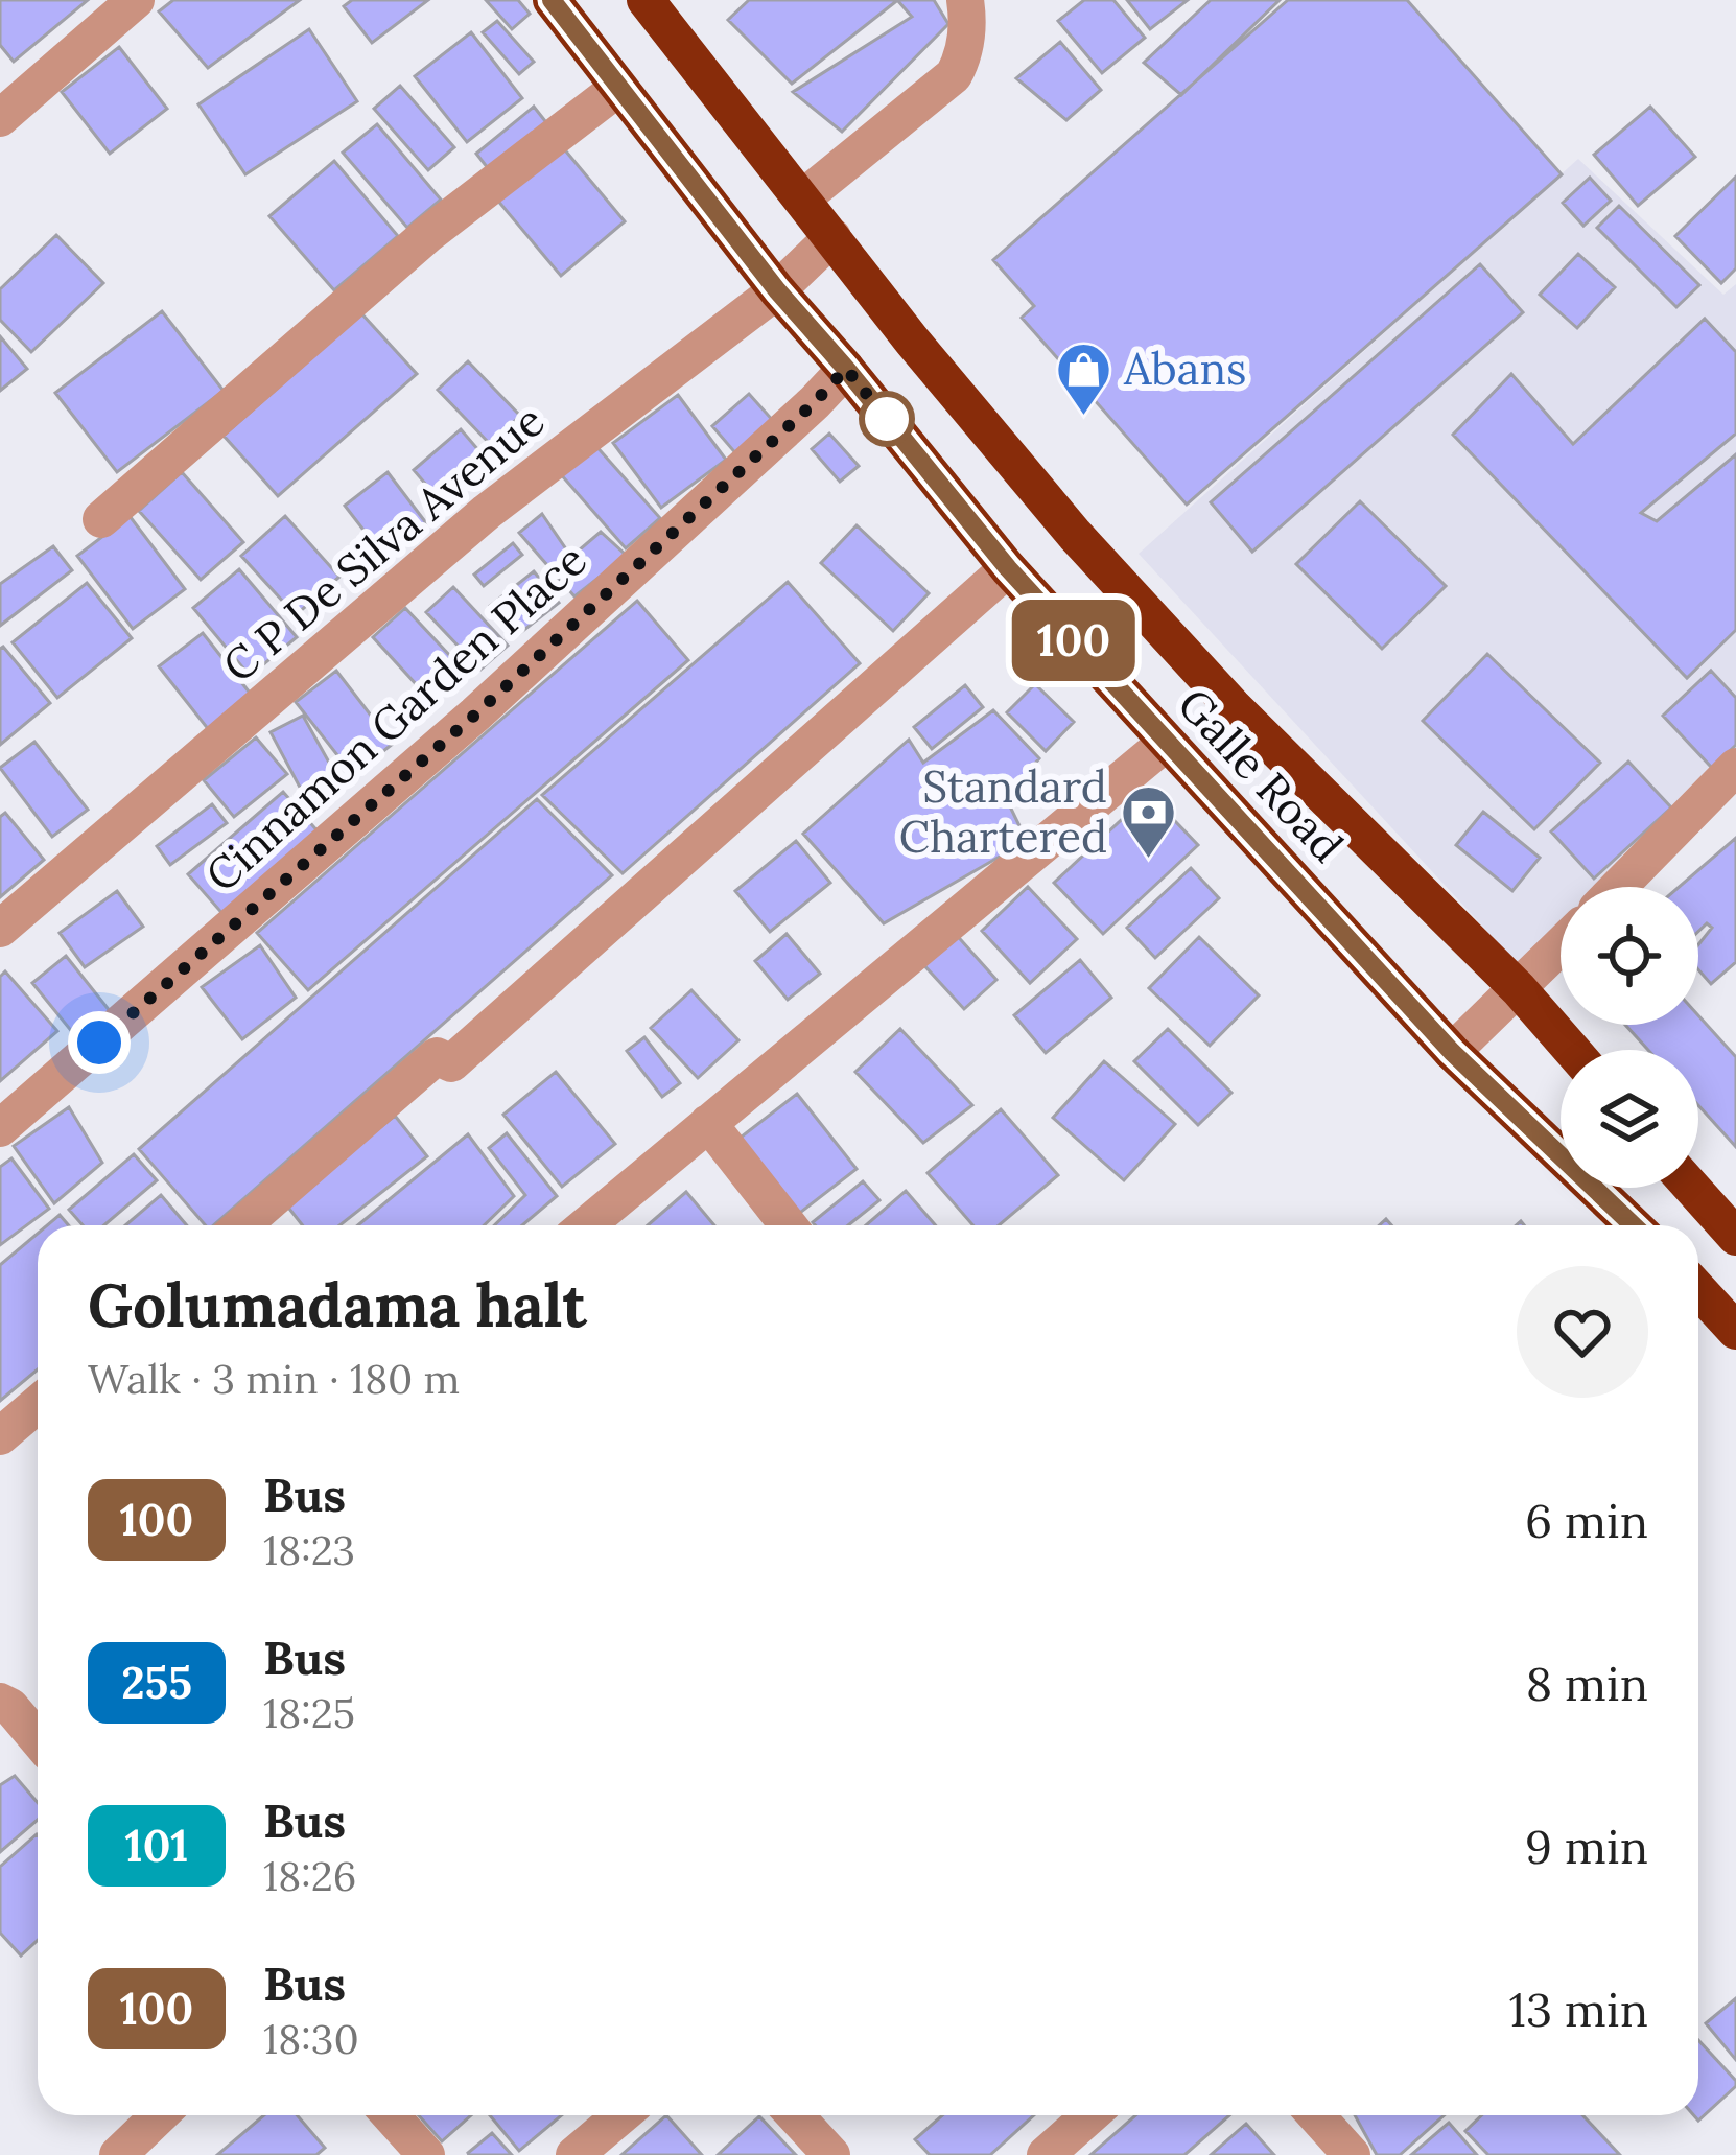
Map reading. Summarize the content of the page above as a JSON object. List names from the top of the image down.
{
  "streets": {
    "highway": ["Galle Road"],
    "street": ["C P De Silva Avenue", "Cinnamon Garden Place"]
  },
  "crossings": [
    ["C P De Silva Avenue", "Galle Road"],
    ["Cinnamon Garden Place", "Galle Road"]
  ],
  "places": {
    "shop": ["Abans"],
    "bank": ["Standard Chartered"]
  },
  "lines": ["bus line 100"],
  "page": {
    "on_map": "100",
    "heading": ["Golumadama halt", "Walk · 3 min · 180 m"],
    "list": [
      {
        "mark": "100",
        "name": "Bus",
        "note": "18:23",
        "value": "6 min"
      },
      {
        "mark": "255",
        "name": "Bus",
        "note": "18:25",
        "value": "8 min"
      },
      {
        "mark": "101",
        "name": "Bus",
        "note": "18:26",
        "value": "9 min"
      },
      {
        "mark": "100",
        "name": "Bus",
        "note": "18:30",
        "value": "13 min"
      }
    ]
  }
}
